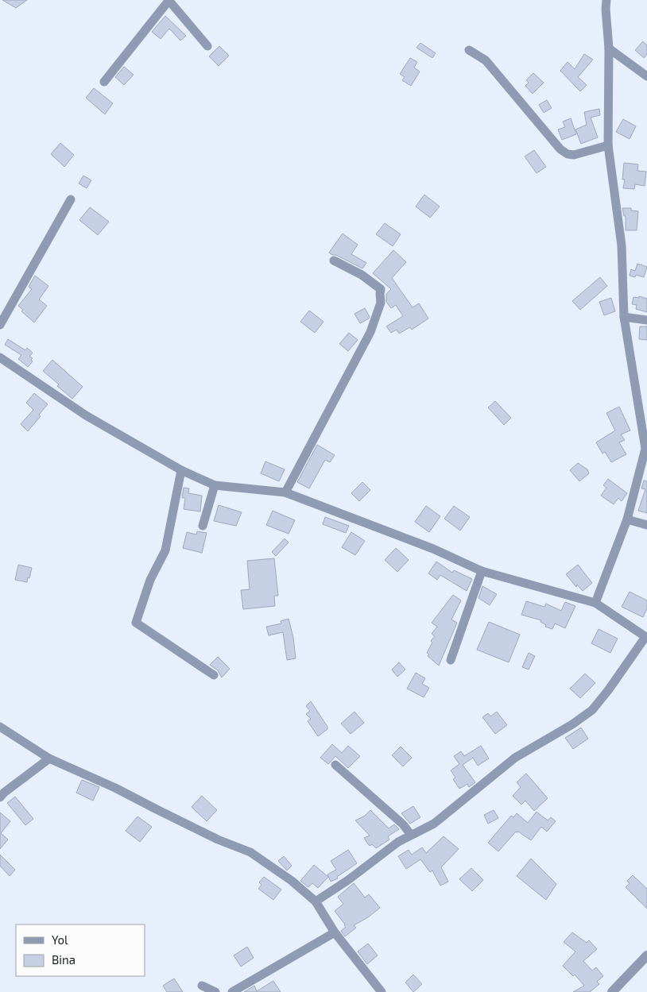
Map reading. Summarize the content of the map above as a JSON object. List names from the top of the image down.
{
  "legend": ["Yol", "Bina"]
}
